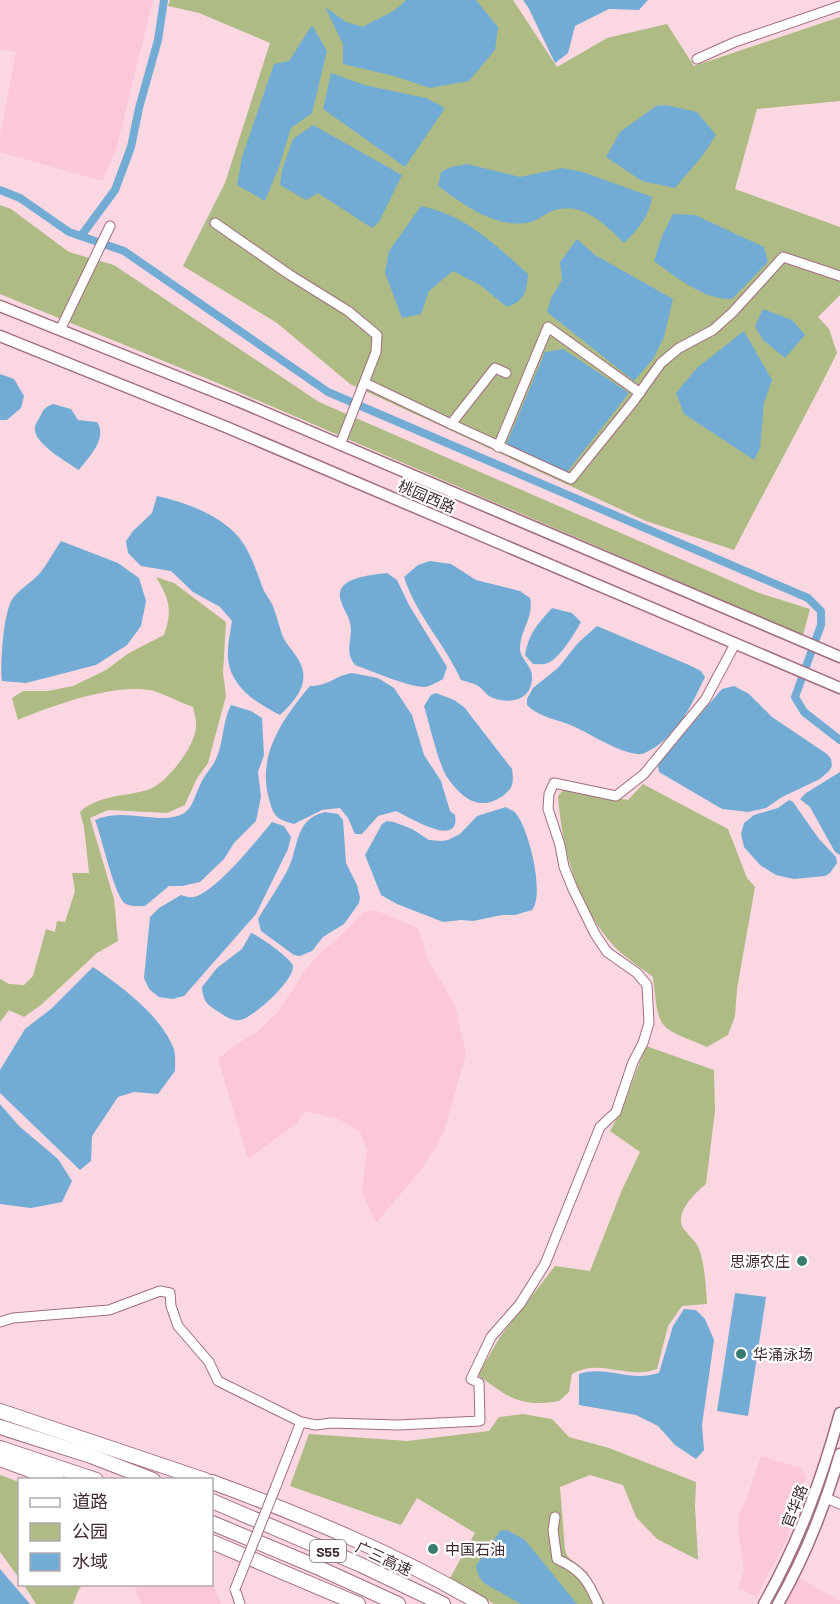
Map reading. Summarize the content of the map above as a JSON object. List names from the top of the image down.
{
  "streets": {
    "highway": ["S55", "广三高速"],
    "main road": ["桃园西路", "官华路"]
  },
  "places": ["思源农庄", "华涌泳场", "中国石油"],
  "legend": ["道路", "公园", "水域"]
}
